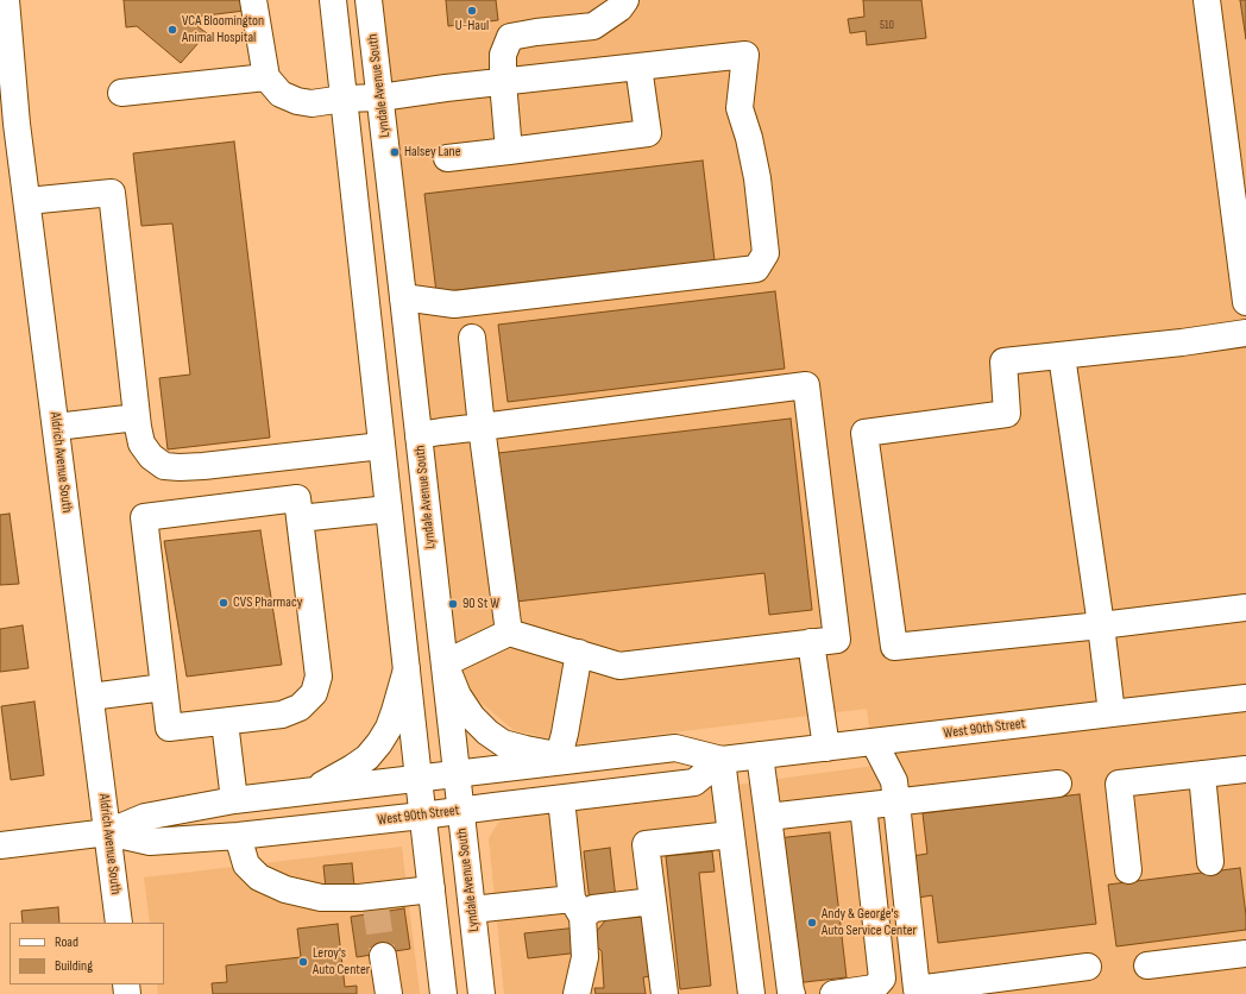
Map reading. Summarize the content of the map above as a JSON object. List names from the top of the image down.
{
  "streets": {
    "street": ["Lyndale Avenue South", "Aldrich Avenue South", "West 90th Street"]
  },
  "crossings": [
    ["Lyndale Avenue South", "West 90th Street"],
    ["Aldrich Avenue South", "West 90th Street"]
  ],
  "places": [
    "U-Haul",
    "VCA Bloomington Animal Hospital",
    "Halsey Lane",
    "CVS Pharmacy",
    "90 St W",
    "Andy & George's Auto Service Center",
    "Leroy's Auto Center"
  ],
  "house_numbers": ["510"],
  "legend": ["Road", "Building"]
}
